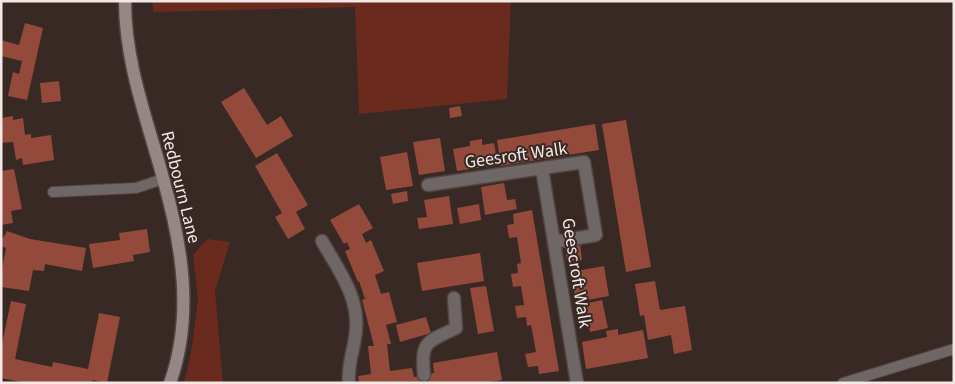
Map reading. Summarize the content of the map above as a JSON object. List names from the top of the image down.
{
  "streets": {
    "main road": ["Redbourn Lane"],
    "street": ["Geesroft Walk", "Geescroft Walk"]
  },
  "crossings": [
    ["Geesroft Walk", "Geescroft Walk"]
  ]
}
